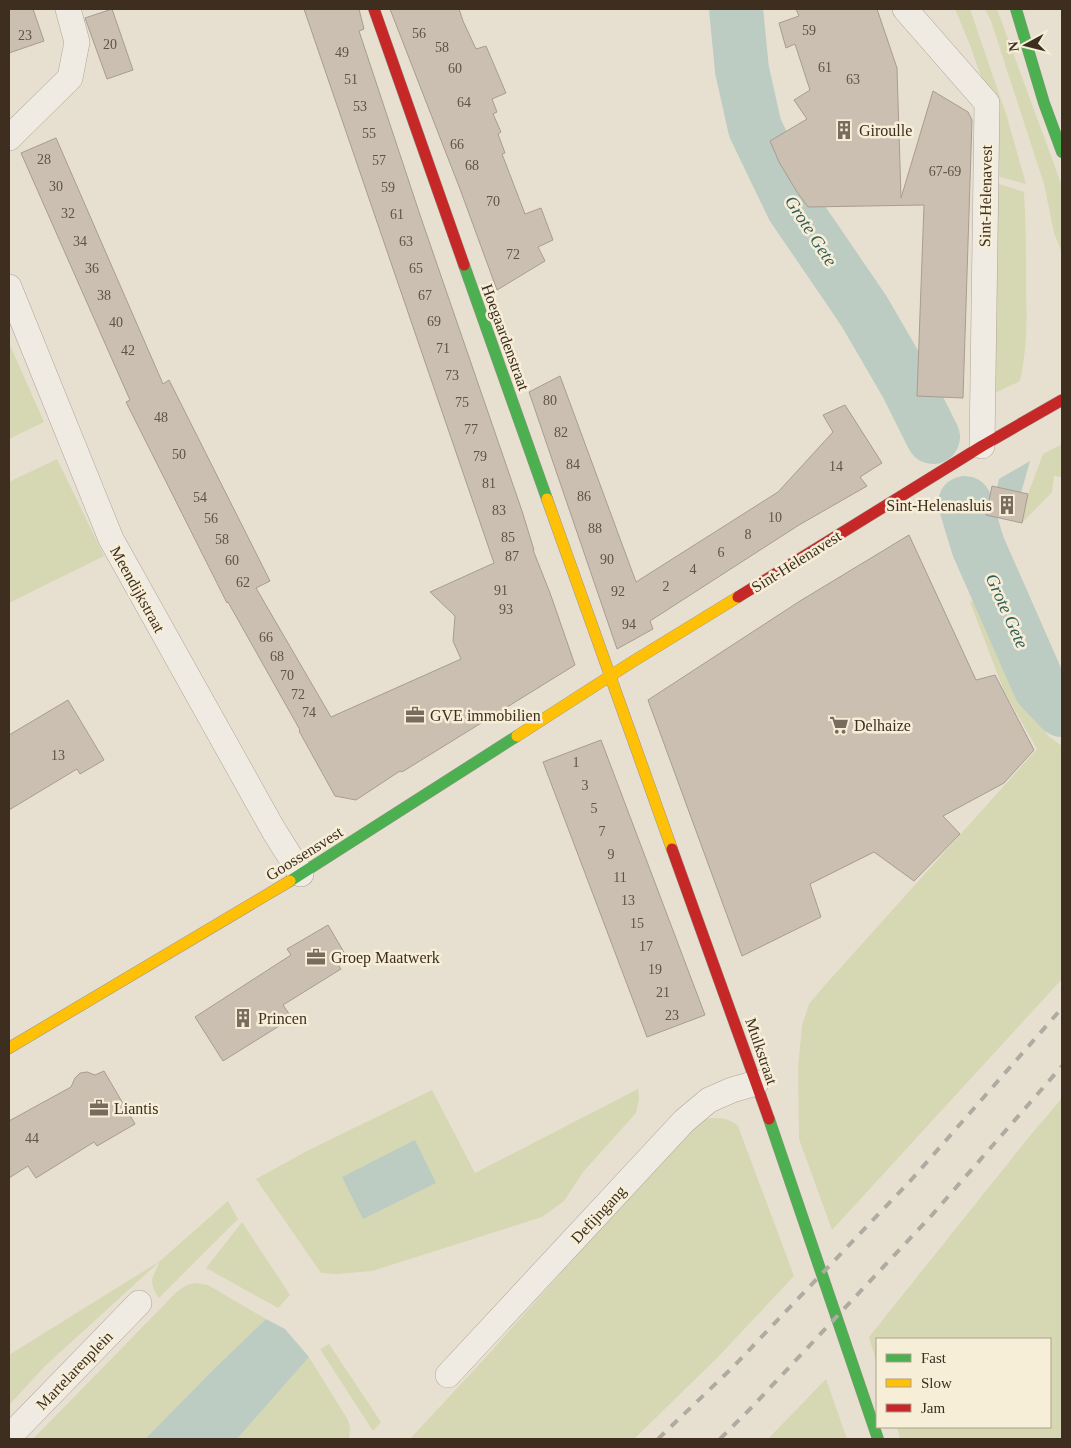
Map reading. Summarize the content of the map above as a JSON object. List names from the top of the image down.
{
  "streets": {
    "street": [
      "Sint-Helenavest",
      "Hoegaardenstraat",
      "Meendijkstraat",
      "Goossensvest",
      "Mulkstraat",
      "Defijngang",
      "Martelarenplein"
    ]
  },
  "crossings": [
    ["Sint-Helenavest", "Hoegaardenstraat"],
    ["Sint-Helenavest", "Goossensvest"],
    ["Sint-Helenavest", "Mulkstraat"],
    ["Hoegaardenstraat", "Goossensvest"],
    ["Hoegaardenstraat", "Mulkstraat"],
    ["Meendijkstraat", "Goossensvest"],
    ["Goossensvest", "Mulkstraat"],
    ["Mulkstraat", "Defijngang"]
  ],
  "water": ["Grote Gete"],
  "places": {
    "building": ["Giroulle", "Sint-Helenasluis", "Princen"],
    "office": ["GVE immobilien", "Groep Maatwerk", "Liantis"],
    "supermarket": ["Delhaize"]
  },
  "house_numbers": [
    "59",
    "56",
    "23",
    "20",
    "58",
    "49",
    "61",
    "60",
    "51",
    "63",
    "64",
    "53",
    "55",
    "66",
    "28",
    "57",
    "68",
    "67-69",
    "30",
    "59",
    "70",
    "32",
    "61",
    "34",
    "63",
    "72",
    "36",
    "65",
    "38",
    "67",
    "69",
    "40",
    "71",
    "42",
    "73",
    "80",
    "75",
    "48",
    "77",
    "82",
    "50",
    "79",
    "84",
    "14",
    "81",
    "86",
    "54",
    "83",
    "10",
    "56",
    "88",
    "8",
    "85",
    "58",
    "6",
    "87",
    "90",
    "60",
    "4",
    "62",
    "2",
    "91",
    "92",
    "93",
    "94",
    "66",
    "68",
    "70",
    "72",
    "74",
    "13",
    "1",
    "3",
    "5",
    "7",
    "9",
    "11",
    "13",
    "15",
    "17",
    "19",
    "21",
    "23",
    "44"
  ],
  "legend": ["Fast", "Slow", "Jam"],
  "north": "left"
}
